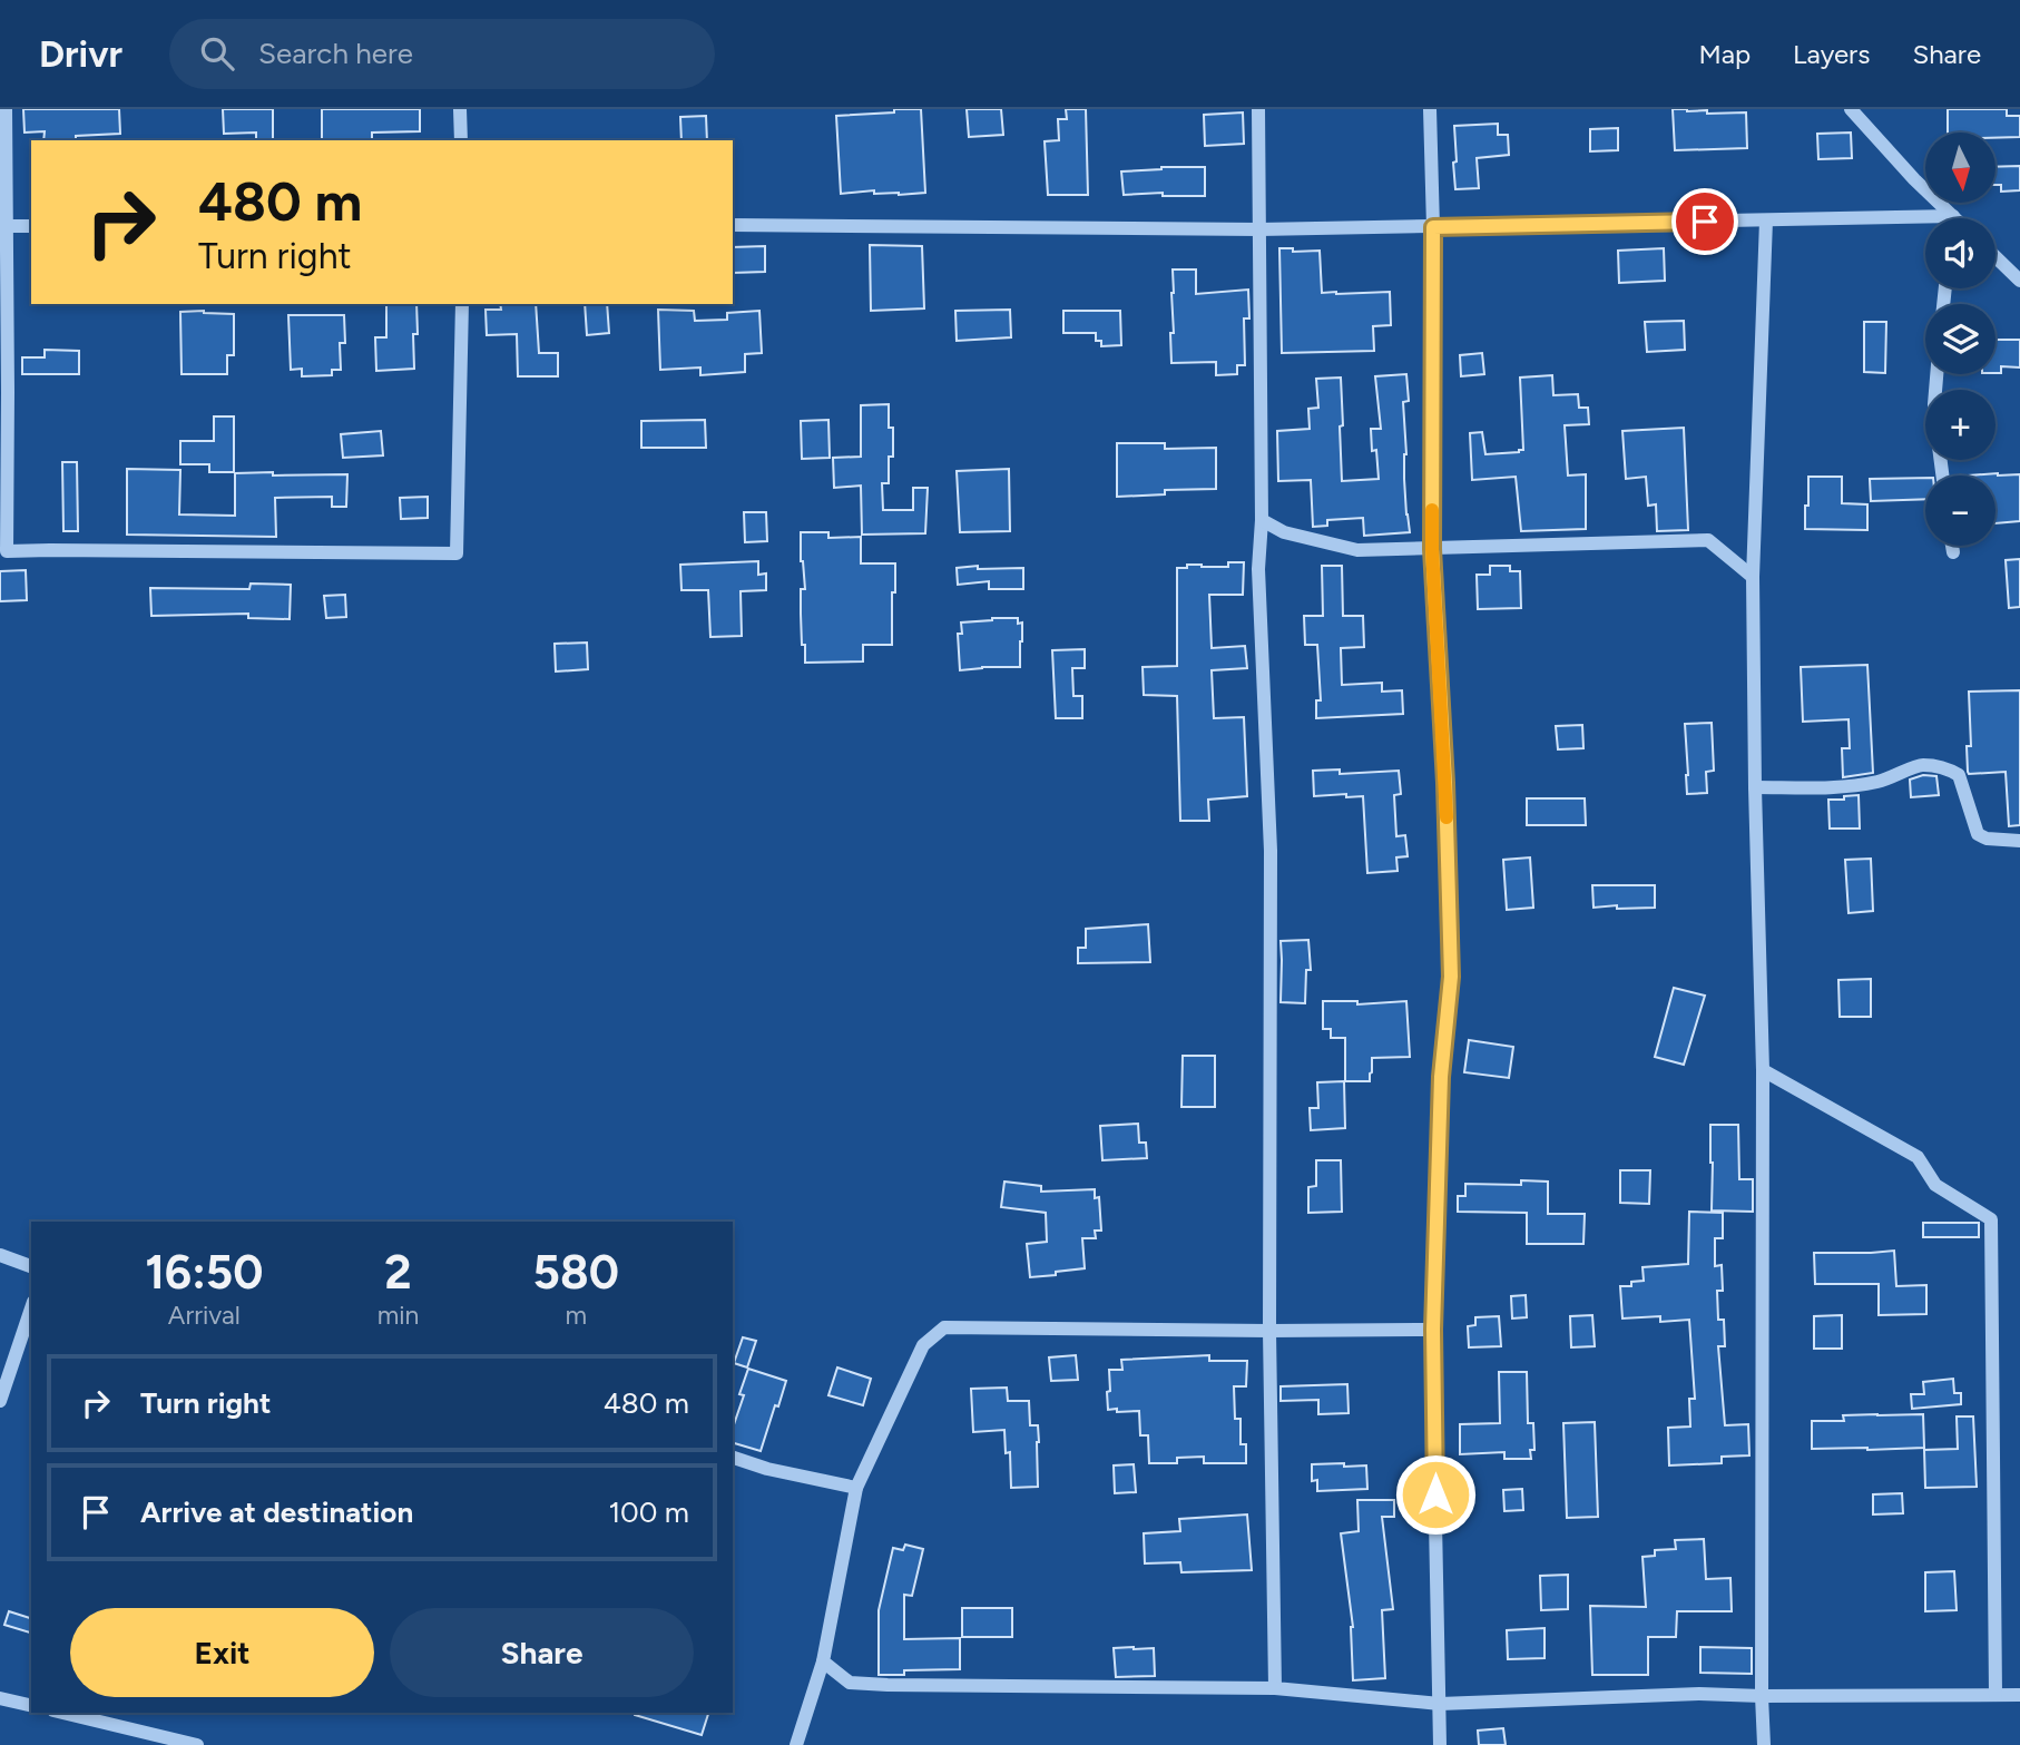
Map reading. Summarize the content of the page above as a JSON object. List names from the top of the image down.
{
  "north": "bottom",
  "page": {
    "header": "Drivr",
    "search": "Search here",
    "nav": ["Map", "Layers", "Share"],
    "map_buttons": ["+", "−"],
    "turn": ["480 m", "Turn right"],
    "eta": [
      "16:50",
      "Arrival",
      "2",
      "min",
      "580",
      "m"
    ],
    "list": [
      {
        "name": "Turn right",
        "value": "480 m"
      },
      {
        "name": "Arrive at destination",
        "value": "100 m"
      }
    ],
    "buttons": ["Exit", "Share"]
  }
}
